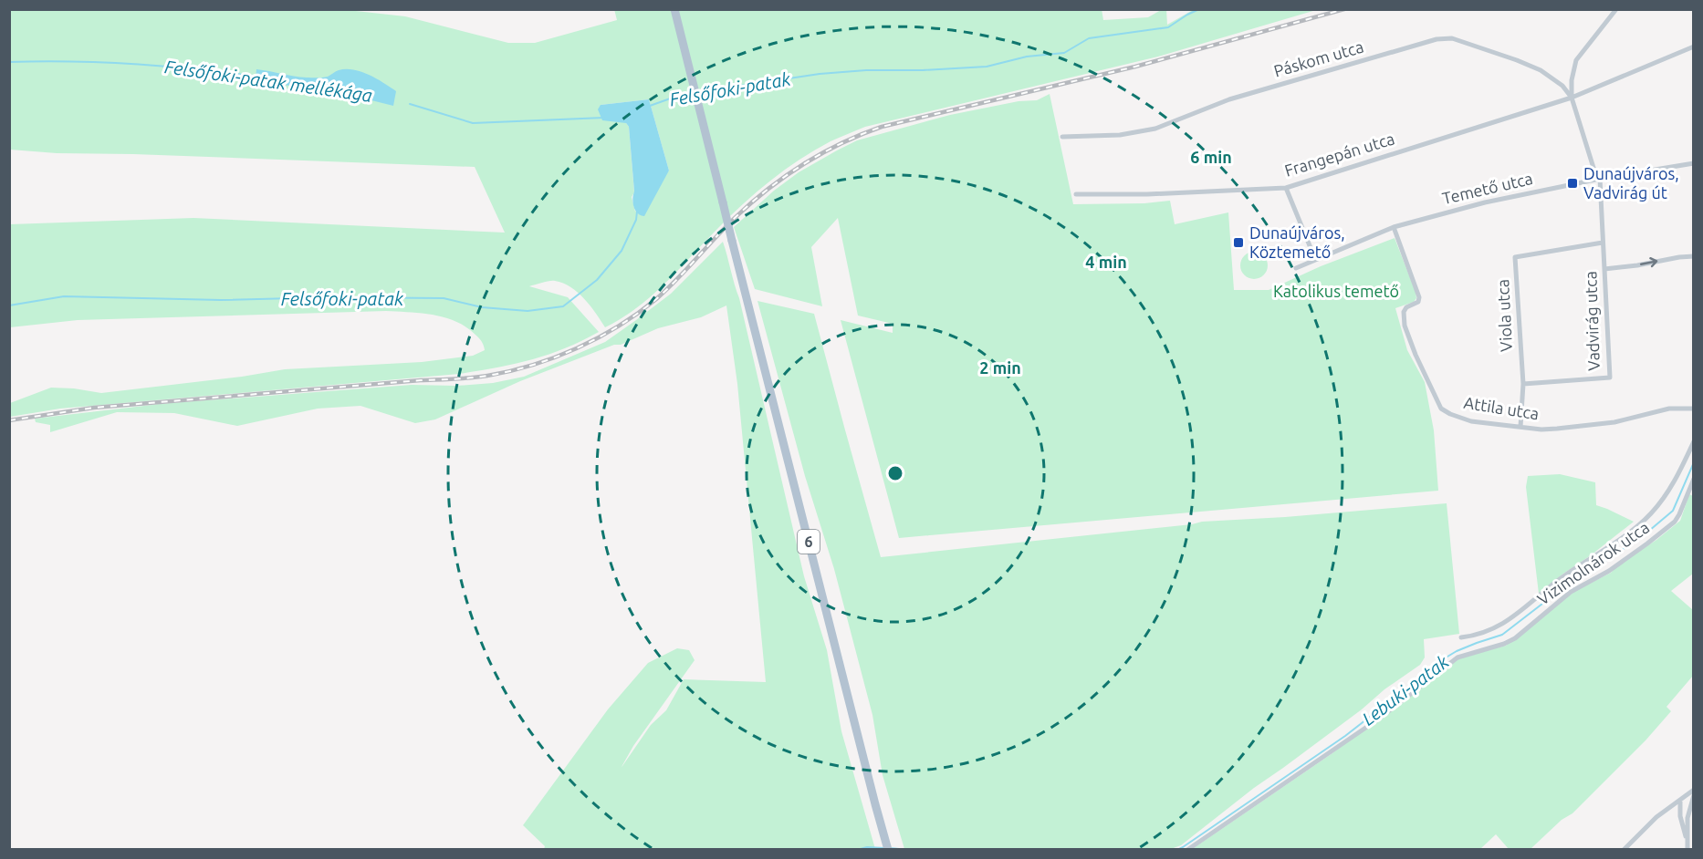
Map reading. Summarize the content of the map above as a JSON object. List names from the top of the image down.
{
  "streets": {
    "main road": ["6"],
    "street": [
      "Páskom utca",
      "Frangepán utca",
      "Temető utca",
      "Viola utca",
      "Vadvirág utca",
      "Attila utca",
      "Vizimolnárok utca"
    ]
  },
  "crossings": [
    ["Páskom utca", "Frangepán utca"],
    ["Temető utca", "Vadvirág utca"],
    ["Temető utca", "Attila utca"],
    ["Viola utca", "Vadvirág utca"],
    ["Viola utca", "Attila utca"]
  ],
  "water": ["Felsőfoki-patak mellékága", "Felsőfoki-patak", "Lebuki-patak"],
  "parks": ["Katolikus temető"],
  "places": {
    "transit": ["Dunaújváros, Vadvirág út", "Dunaújváros, Köztemető"]
  },
  "rings": ["6 min", "4 min", "2 min"]
}
